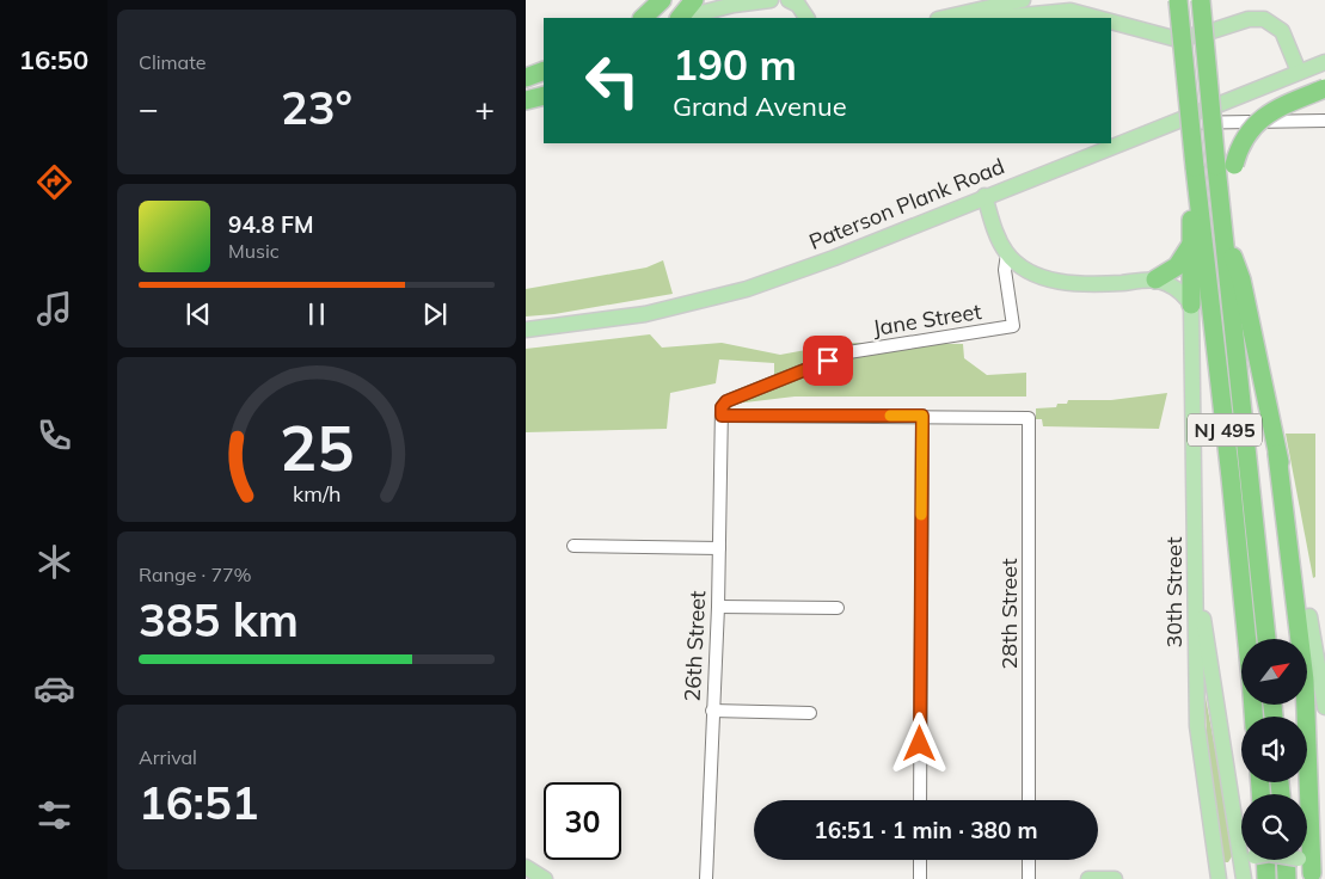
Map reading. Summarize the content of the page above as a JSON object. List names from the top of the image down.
{
  "streets": {
    "highway": ["NJ 495"],
    "main road": ["Paterson Plank Road", "30th Street"],
    "street": ["Jane Street", "28th Street", "26th Street"]
  },
  "crossings": [
    ["Jane Street", "26th Street"]
  ],
  "north": "top right",
  "page": {
    "tabs": "16:50",
    "tile": [
      "Climate",
      ["Range · 77%", "385 km"],
      ["Arrival", "16:51"]
    ],
    "turn": ["190 m", "Grand Avenue"],
    "heat": ["−", "23°", "+"],
    "song": ["94.8 FM", "Music"],
    "limit": "30",
    "trip": "16:51 · 1 min · 380 m",
    "gauge": ["25", "km/h"]
  }
}
